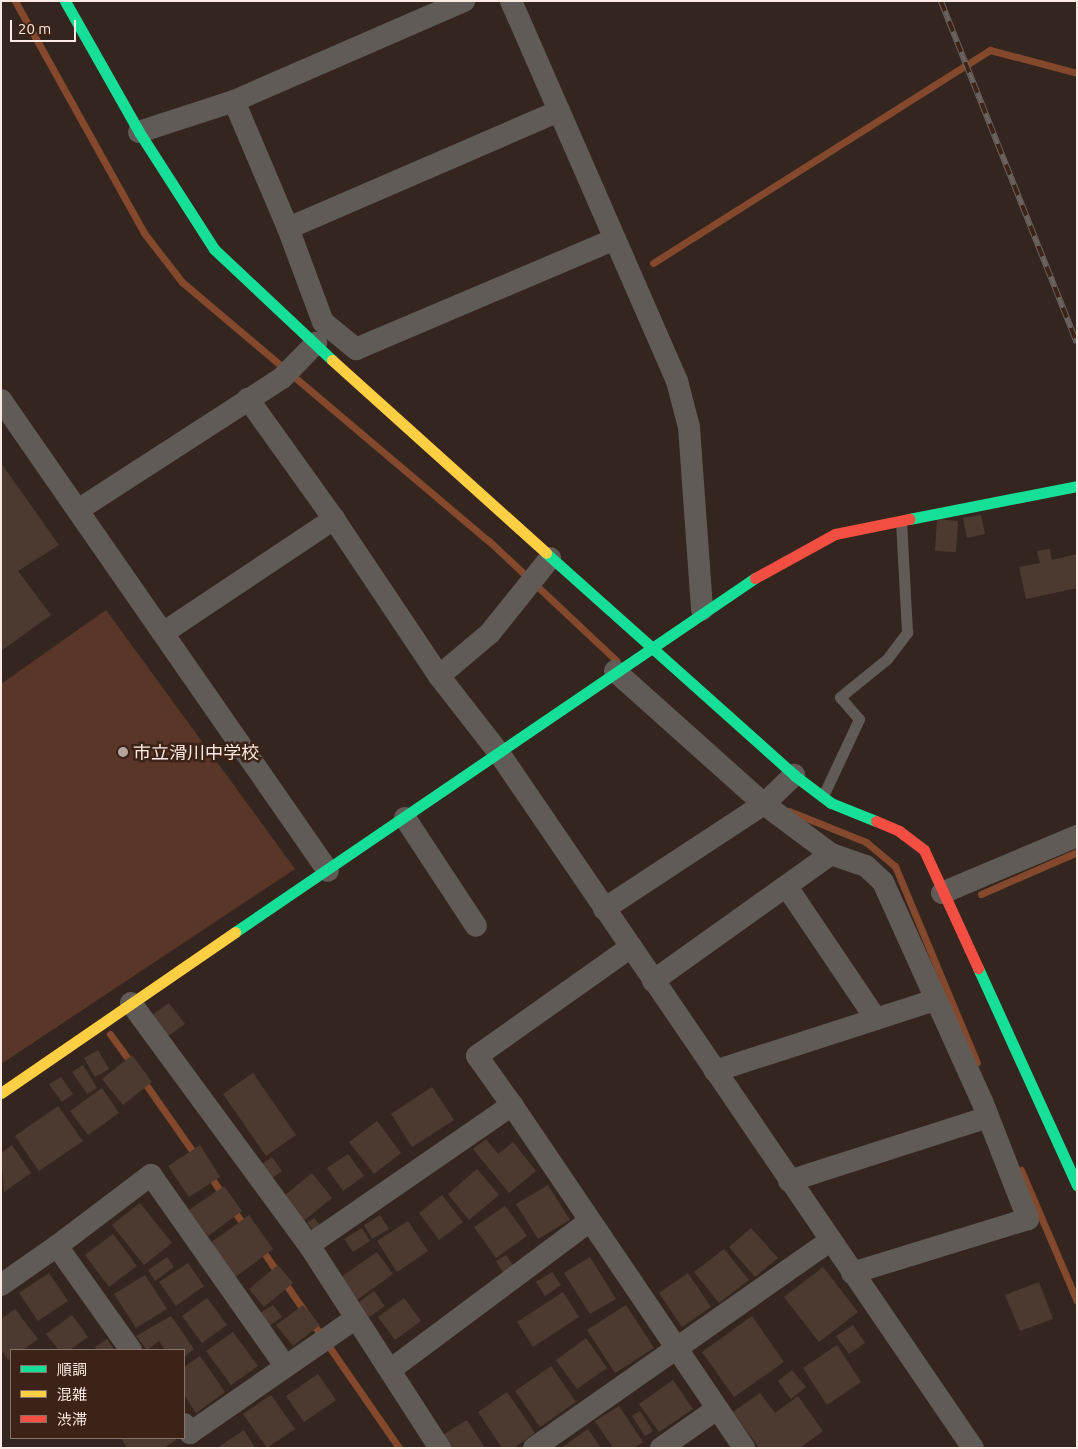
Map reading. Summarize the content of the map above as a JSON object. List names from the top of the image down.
{
  "places": ["市立滑川中学校"],
  "legend": ["順調", "混雑", "渋滞"],
  "scale_bar": "20 m"
}
